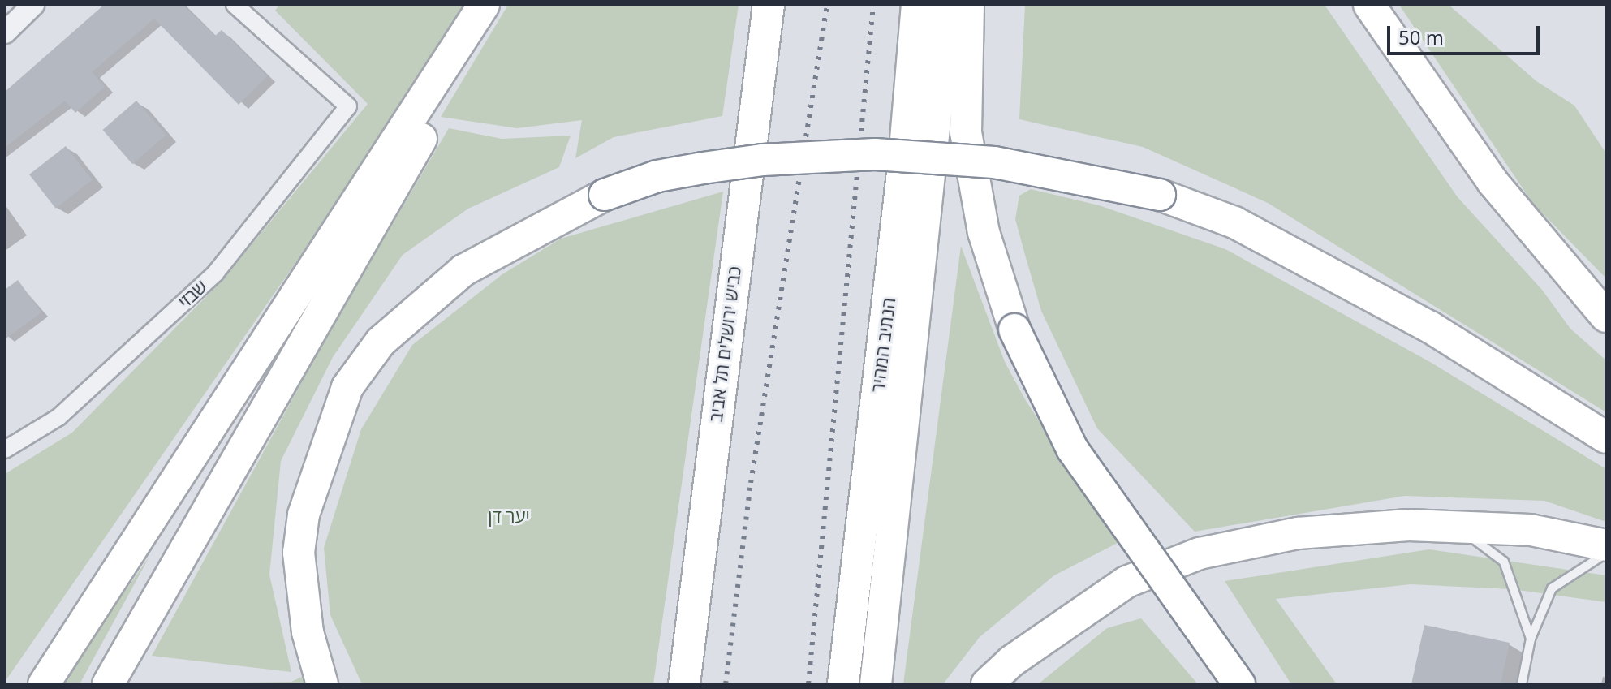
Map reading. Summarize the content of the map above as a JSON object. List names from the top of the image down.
{
  "streets": {
    "highway": ["כביש ירושלים תל אביב", "הנתיב המהיר"],
    "street": ["שבזי"]
  },
  "parks": ["יער דן"],
  "scale_bar": "50 m"
}
